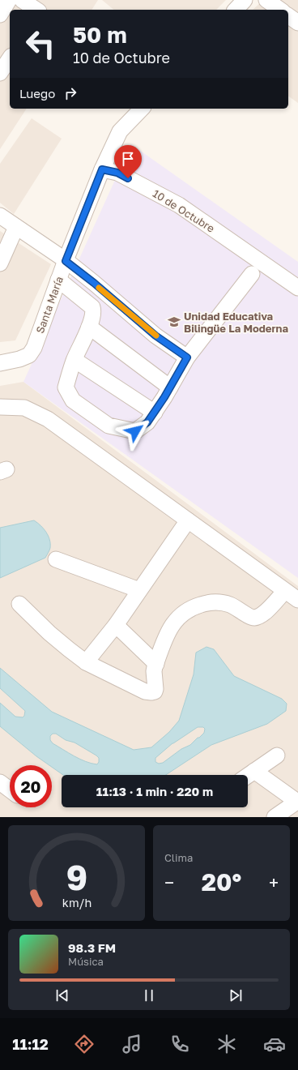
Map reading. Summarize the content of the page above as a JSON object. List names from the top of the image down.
{
  "streets": {
    "street": ["10 de Octubre", "Santa María"]
  },
  "crossings": [
    ["10 de Octubre", "Santa María"]
  ],
  "places": {
    "school or university": ["Unidad Educativa Bilingüe La Moderna"]
  },
  "page": {
    "turn": ["50 m", "10 de Octubre"],
    "then": "Luego",
    "limit": "20",
    "trip": "11:13 · 1 min · 220 m",
    "tile": "Clima",
    "heat": ["−", "20°", "+"],
    "song": ["98.3 FM", "Música"],
    "tabs": "11:12",
    "gauge": ["9", "km/h"]
  }
}
